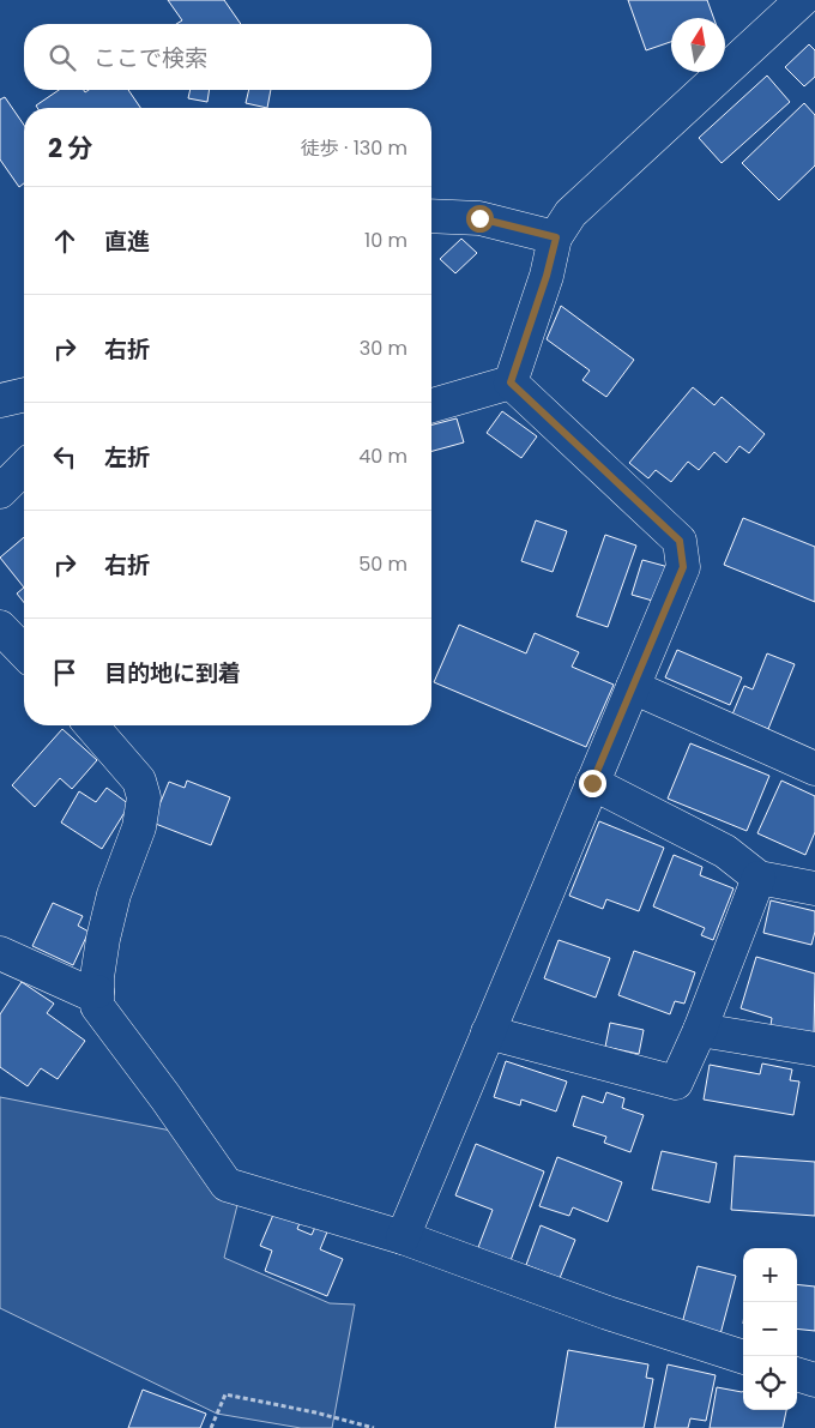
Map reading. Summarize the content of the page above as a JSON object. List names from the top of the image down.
{
  "north": "top",
  "page": {
    "search": "ここで検索",
    "heading": ["2 分", "徒歩 · 130 m"],
    "list": [
      ["直進", "10 m"],
      ["右折", "30 m"],
      ["左折", "40 m"],
      ["右折", "50 m"],
      "目的地に到着"
    ],
    "map_buttons": ["+", "−"]
  }
}
